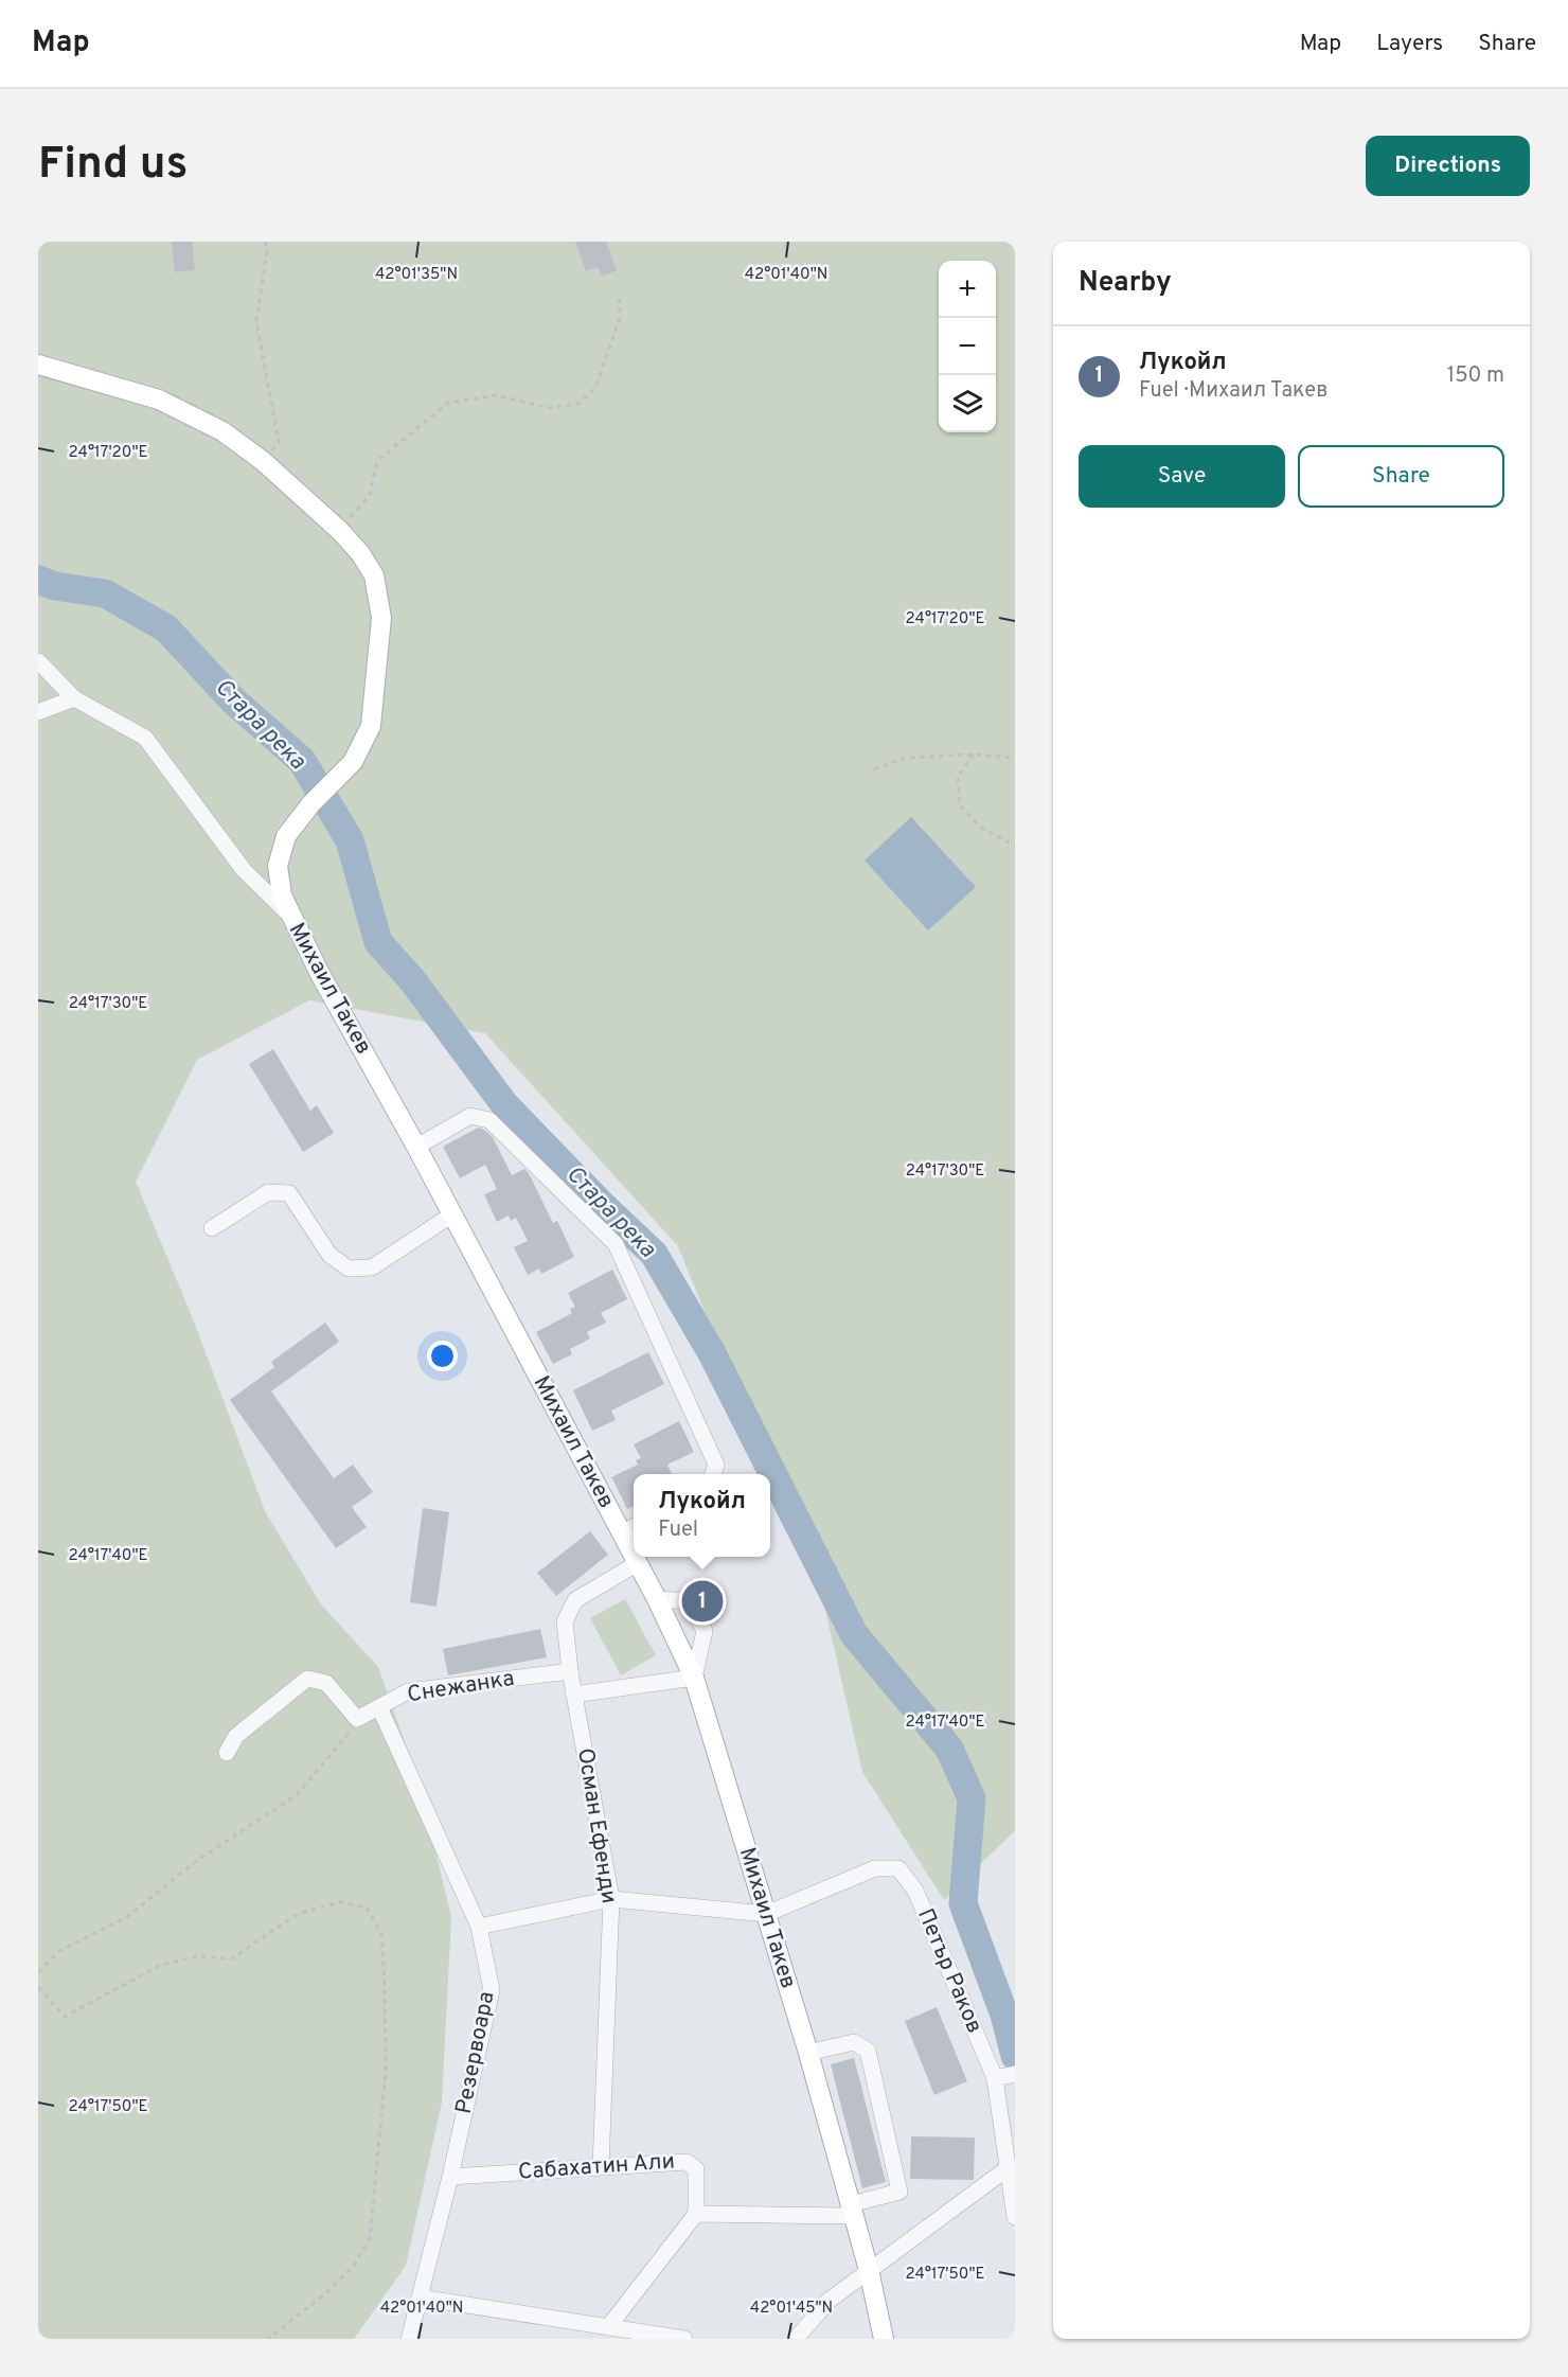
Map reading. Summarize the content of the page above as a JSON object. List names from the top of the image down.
{
  "streets": {
    "main road": ["Михаил Такев"],
    "street": [
      "Снежанка",
      "Осман Ефенди",
      "Петър Раков",
      "Резервоара",
      "Сабахатин Али"
    ]
  },
  "crossings": [
    ["Михаил Такев", "Осман Ефенди"],
    ["Михаил Такев", "Петър Раков"],
    ["Снежанка", "Осман Ефенди"],
    ["Снежанка", "Резервоара"],
    ["Осман Ефенди", "Сабахатин Али"],
    ["Резервоара", "Сабахатин Али"]
  ],
  "water": ["Стара река"],
  "page": {
    "header": "Map",
    "nav": ["Map", "Layers", "Share"],
    "buttons": [
      "Directions",
      ["Save", "Share"]
    ],
    "title": "Find us",
    "heading": "Nearby",
    "map_buttons": ["+", "−"],
    "list": [
      {
        "mark": "1",
        "name": "Лукойл",
        "note": "Fuel · Михаил Такев",
        "value": "150 m"
      }
    ],
    "popup": ["Лукойл", "Fuel"],
    "pins": "1"
  },
  "coordinates": [
    "42°01'35\"N",
    "42°01'40\"N",
    "24°17'20\"E",
    "24°17'30\"E",
    "24°17'40\"E",
    "24°17'50\"E",
    "42°01'45\"N"
  ]
}
